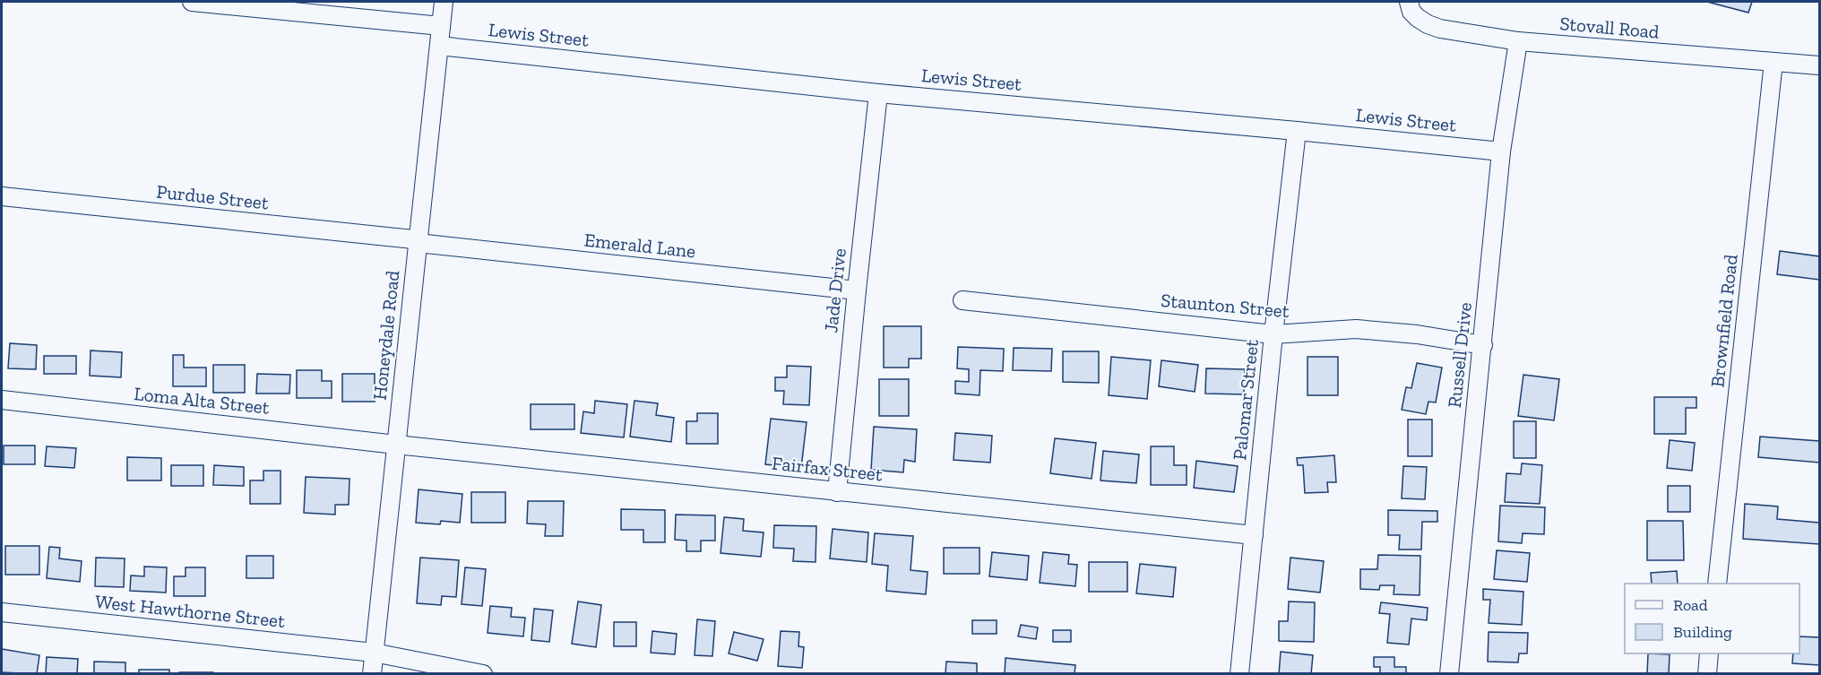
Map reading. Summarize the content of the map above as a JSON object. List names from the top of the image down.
{
  "streets": {
    "street": [
      "Stovall Road",
      "Lewis Street",
      "Purdue Street",
      "Emerald Lane",
      "Jade Drive",
      "Staunton Street",
      "Brownfield Road",
      "Honeydale Road",
      "Russell Drive",
      "Palomar Street",
      "Loma Alta Street",
      "Fairfax Street",
      "West Hawthorne Street"
    ]
  },
  "crossings": [
    ["Stovall Road", "Brownfield Road"],
    ["Stovall Road", "Russell Drive"],
    ["Lewis Street", "Jade Drive"],
    ["Lewis Street", "Honeydale Road"],
    ["Lewis Street", "Russell Drive"],
    ["Lewis Street", "Palomar Street"],
    ["Purdue Street", "Emerald Lane"],
    ["Purdue Street", "Honeydale Road"],
    ["Emerald Lane", "Jade Drive"],
    ["Emerald Lane", "Honeydale Road"],
    ["Jade Drive", "Fairfax Street"],
    ["Staunton Street", "Russell Drive"],
    ["Staunton Street", "Palomar Street"],
    ["Honeydale Road", "Loma Alta Street"],
    ["Honeydale Road", "Fairfax Street"],
    ["Honeydale Road", "West Hawthorne Street"],
    ["Palomar Street", "Fairfax Street"],
    ["Loma Alta Street", "Fairfax Street"]
  ],
  "legend": ["Road", "Building"]
}
